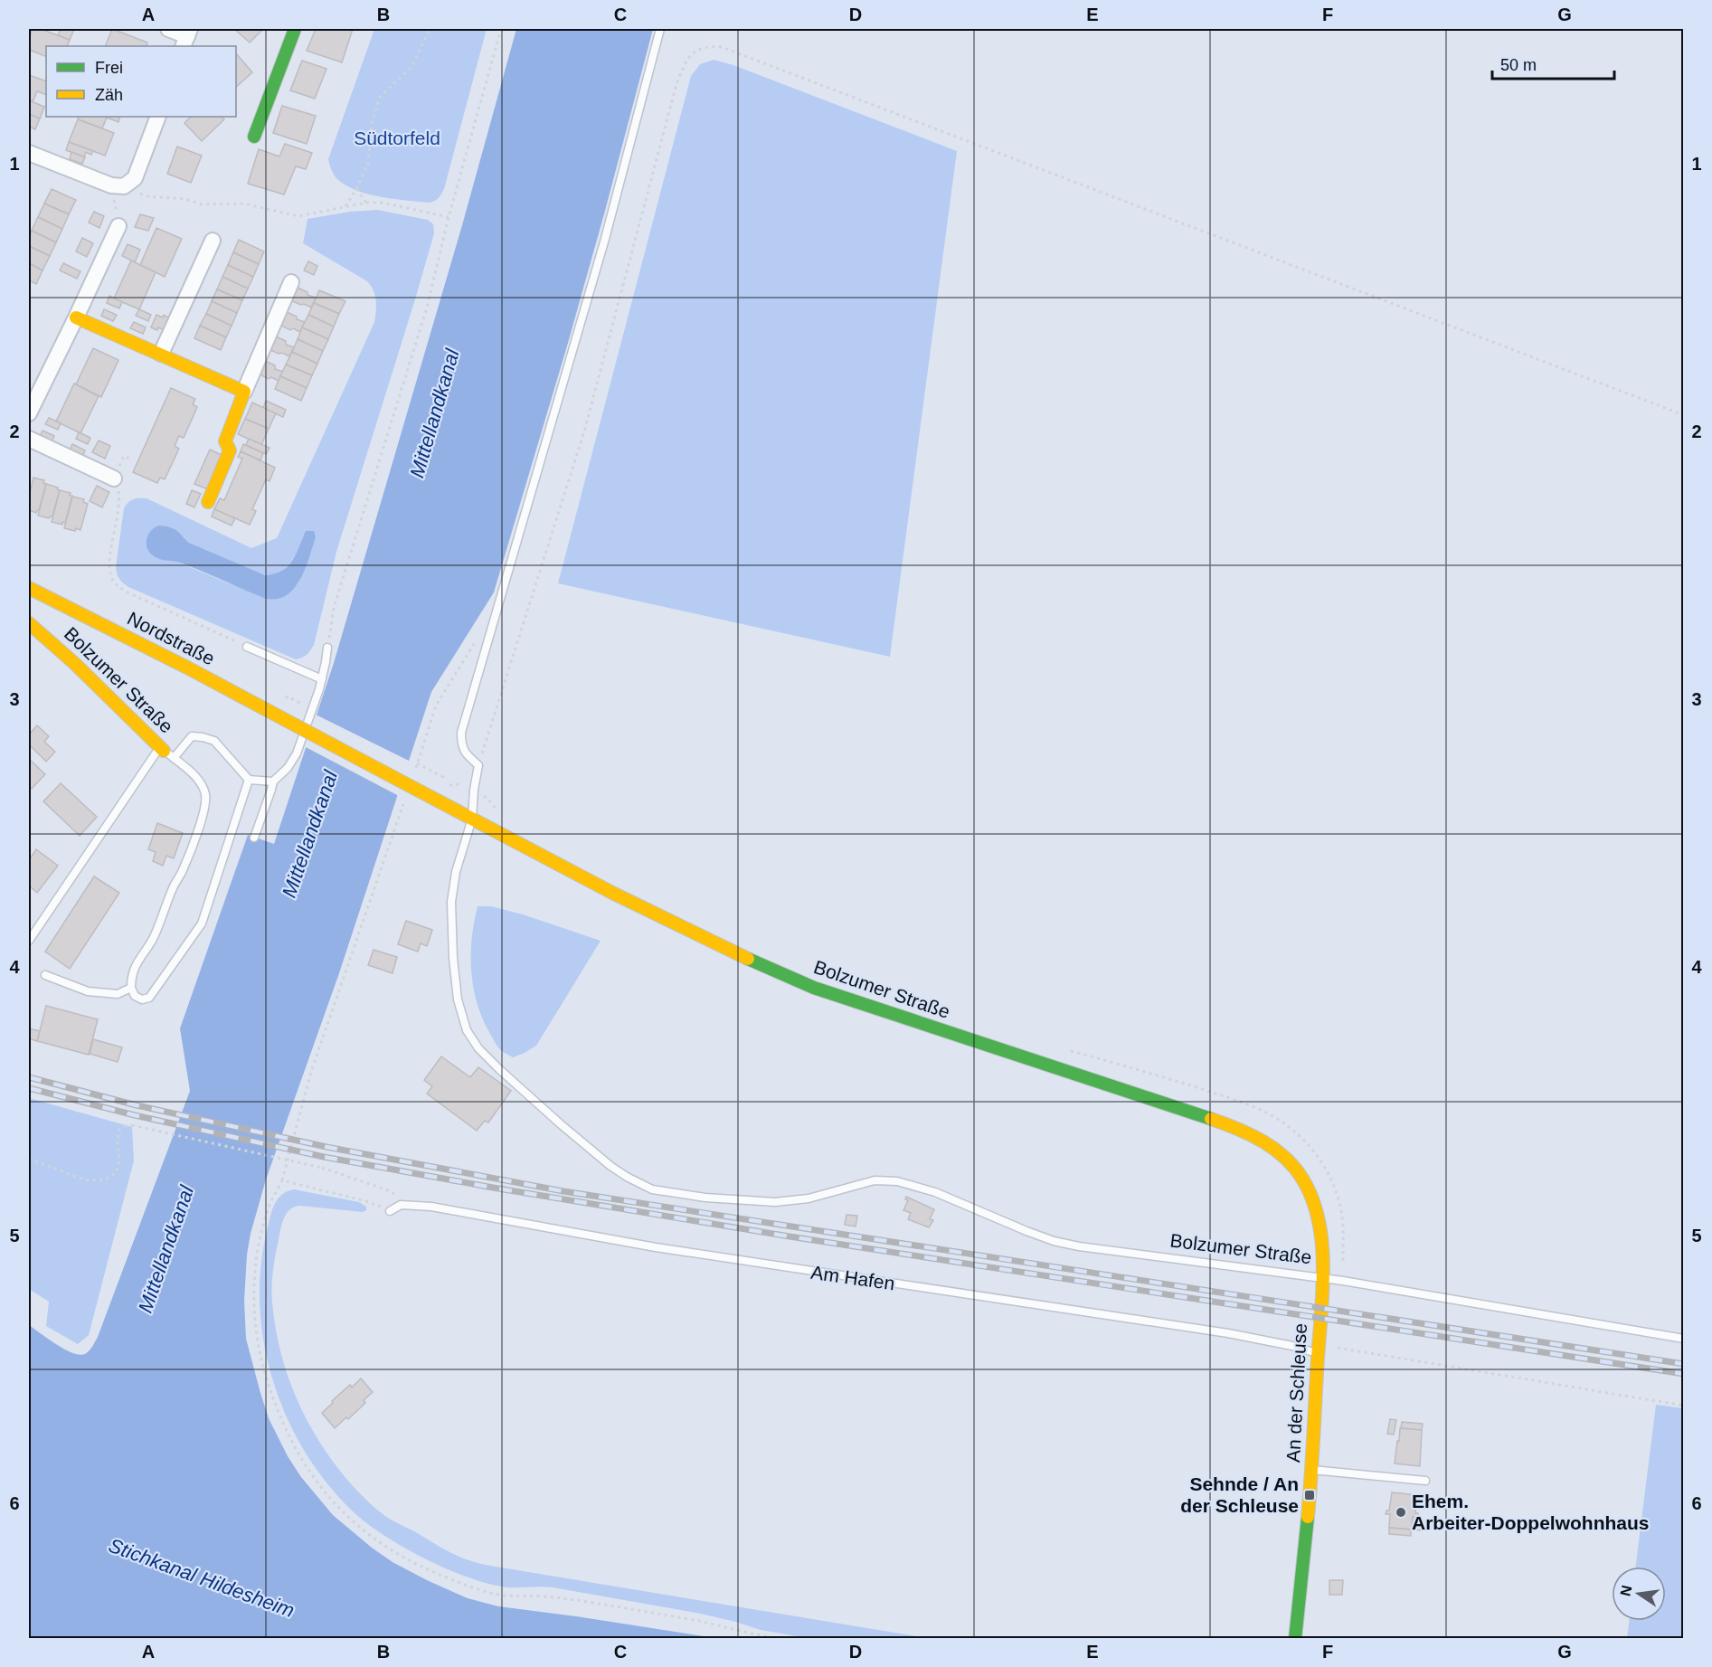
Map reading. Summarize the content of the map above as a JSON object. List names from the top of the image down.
{
  "streets": {
    "main road": ["Nordstraße", "Bolzumer Straße", "An der Schleuse"],
    "lane": ["Am Hafen"]
  },
  "crossings": [
    ["Nordstraße", "Bolzumer Straße"],
    ["Bolzumer Straße", "An der Schleuse"],
    ["Am Hafen", "An der Schleuse"]
  ],
  "water": ["Mittellandkanal", "Stichkanal Hildesheim"],
  "parks": ["Südtorfeld"],
  "places": {
    "transit": ["Sehnde / An der Schleuse"],
    "other": ["Ehem. Arbeiter-Doppelwohnhaus"]
  },
  "legend": ["Frei", "Zäh"],
  "scale_bar": "50 m",
  "north": "left",
  "grid": {
    "columns": [
      "A",
      "B",
      "C",
      "D",
      "E",
      "F",
      "G"
    ],
    "rows": [
      "1",
      "2",
      "3",
      "4",
      "5",
      "6"
    ]
  }
}
